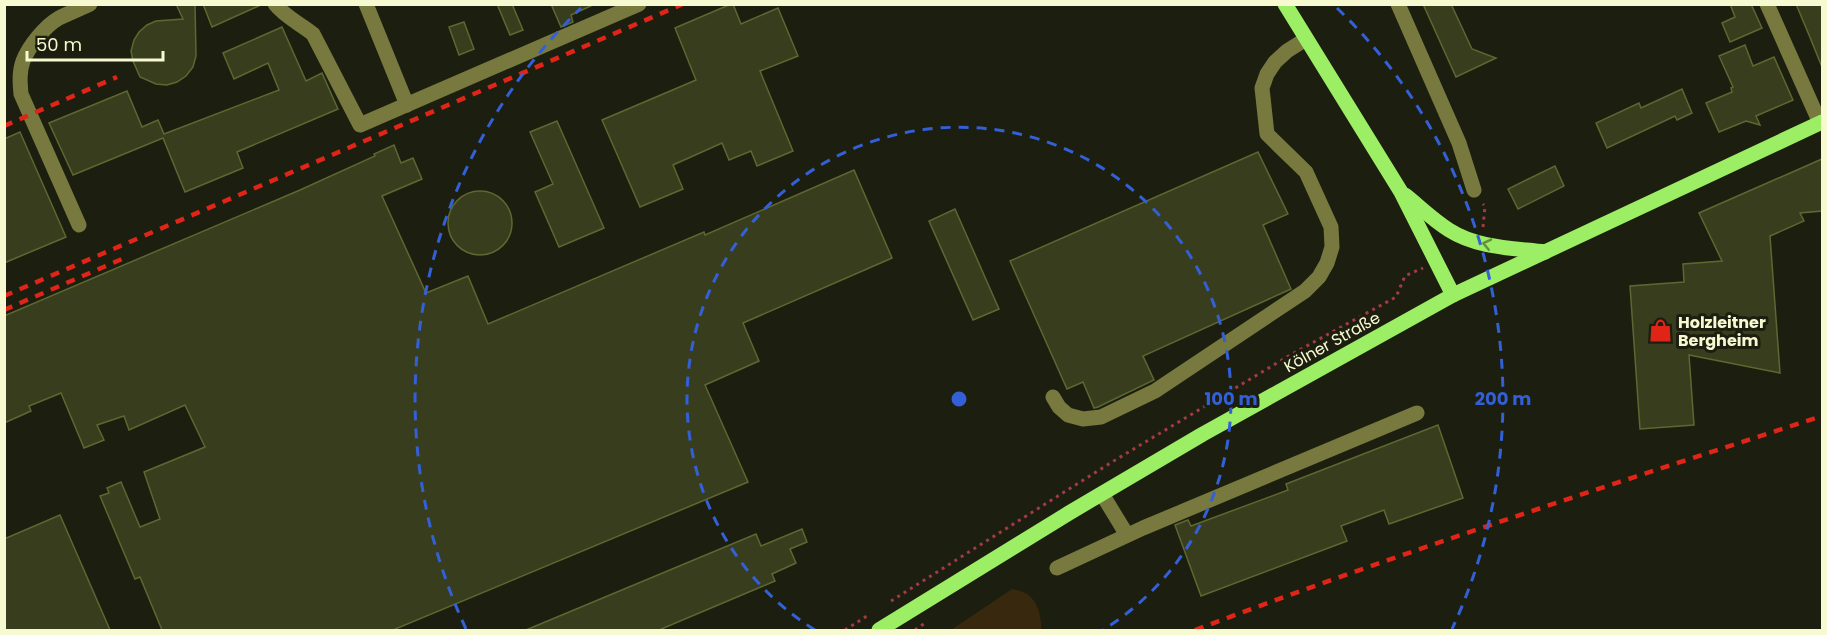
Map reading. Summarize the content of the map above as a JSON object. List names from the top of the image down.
{
  "streets": {
    "main road": ["Kölner Straße"]
  },
  "places": {
    "shop": ["Holzleitner Bergheim"]
  },
  "scale_bar": "50 m",
  "rings": ["100 m", "200 m"]
}
